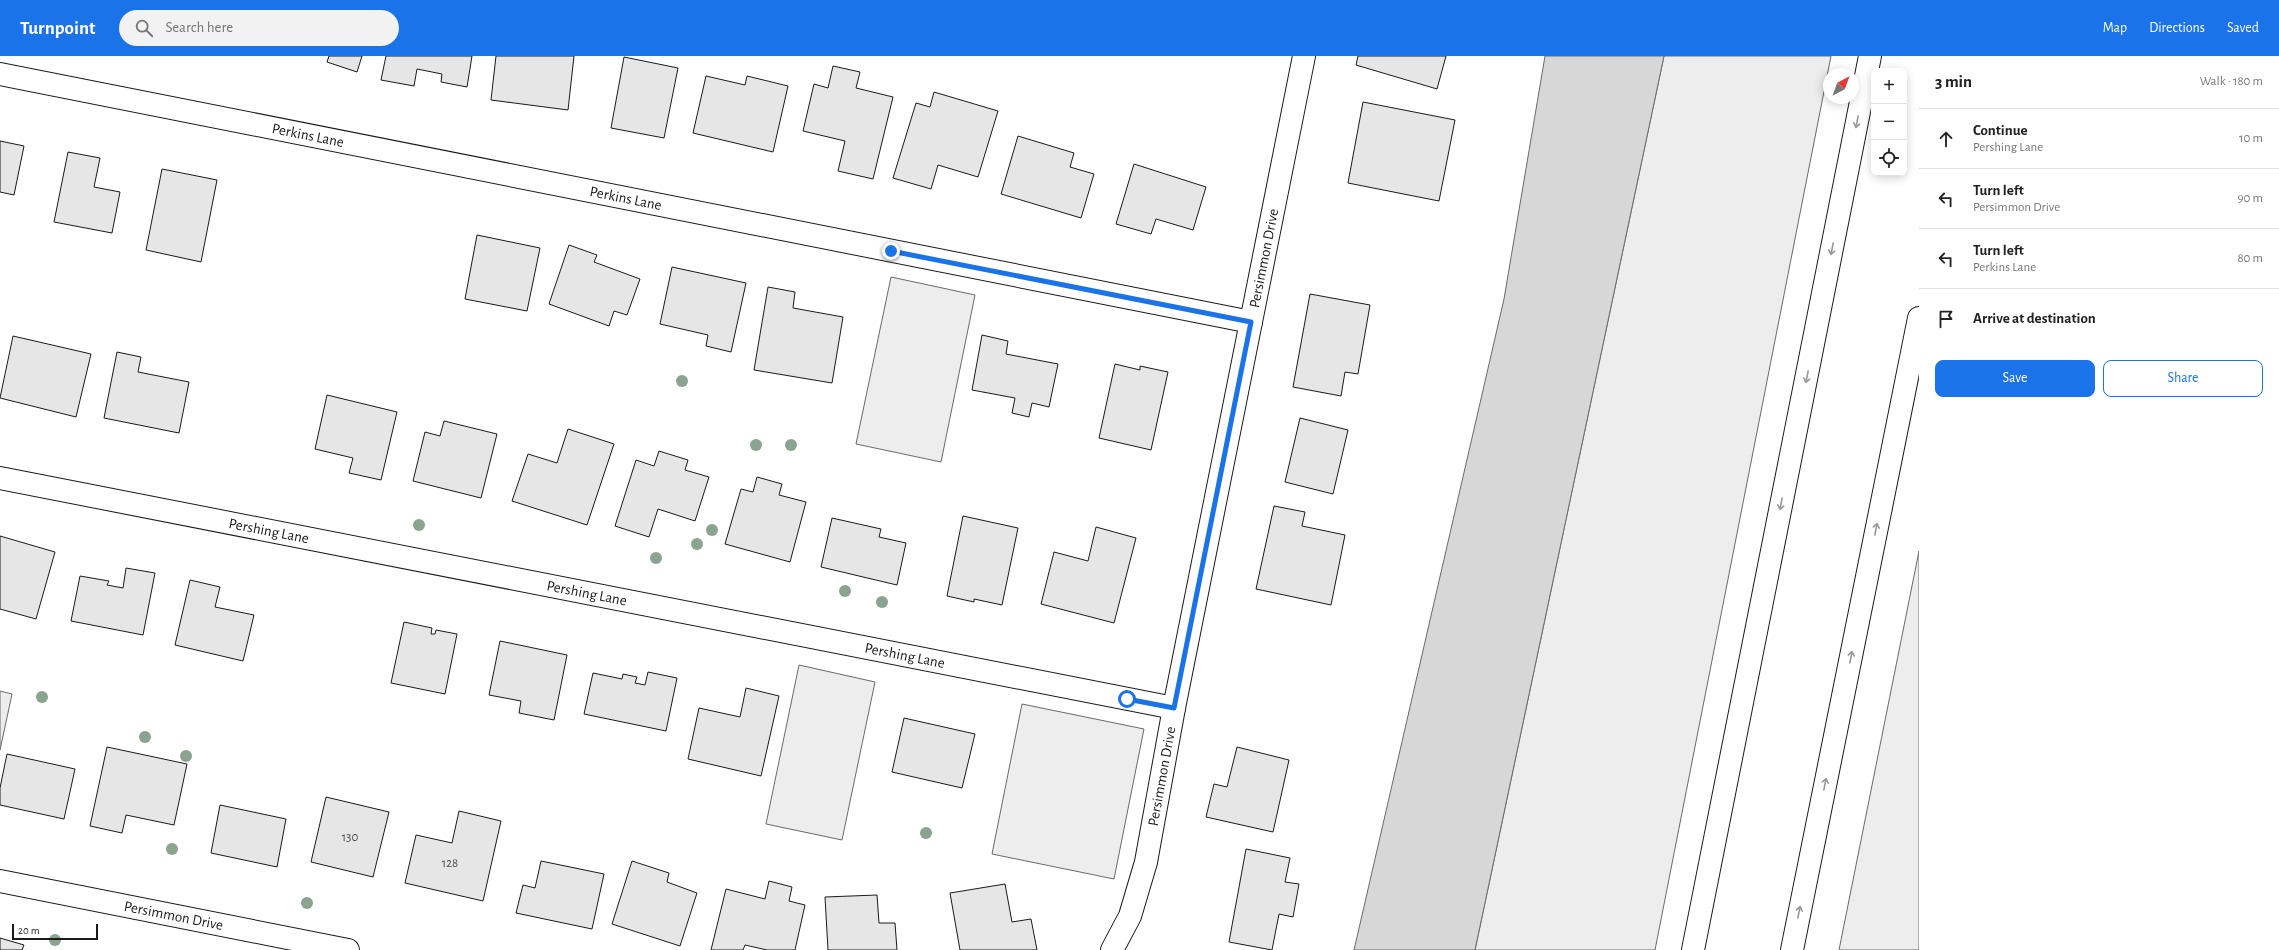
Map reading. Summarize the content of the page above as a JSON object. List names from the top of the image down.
{
  "streets": {
    "main road": ["Perkins Lane", "Persimmon Drive", "Pershing Lane"]
  },
  "crossings": [
    ["Perkins Lane", "Persimmon Drive"],
    ["Persimmon Drive", "Pershing Lane"]
  ],
  "house_numbers": ["130", "128"],
  "scale_bar": "20 m",
  "north": "top right",
  "page": {
    "header": "Turnpoint",
    "search": "Search here",
    "nav": ["Map", "Directions", "Saved"],
    "heading": ["3 min", "Walk · 180 m"],
    "map_buttons": ["+", "−"],
    "list": [
      ["Continue", "Pershing Lane", "10 m"],
      ["Turn left", "Persimmon Drive", "90 m"],
      ["Turn left", "Perkins Lane", "80 m"],
      "Arrive at destination"
    ],
    "buttons": ["Save", "Share"],
    "scale": "20 m"
  }
}
